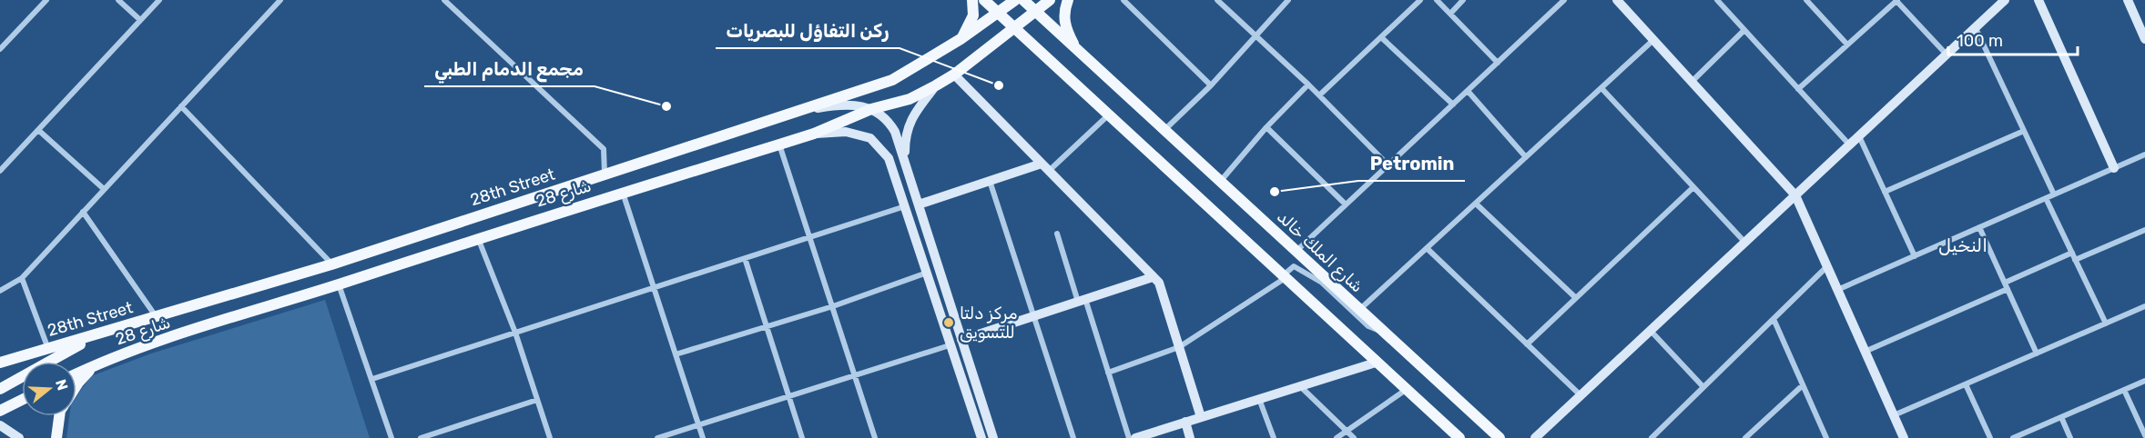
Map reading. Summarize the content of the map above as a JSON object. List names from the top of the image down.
{
  "streets": {
    "main road": ["28th Street", "شارع 28", "شارع الملك خالد"]
  },
  "crossings": [
    ["شارع 28", "شارع الملك خالد"]
  ],
  "districts": ["النخيل"],
  "places": [
    "ركن التفاؤل للبصريات",
    "مجمع الدمام الطبي",
    "Petromin",
    "مركز دلتا للتسويق"
  ],
  "scale_bar": "100 m",
  "north": "right"
}
